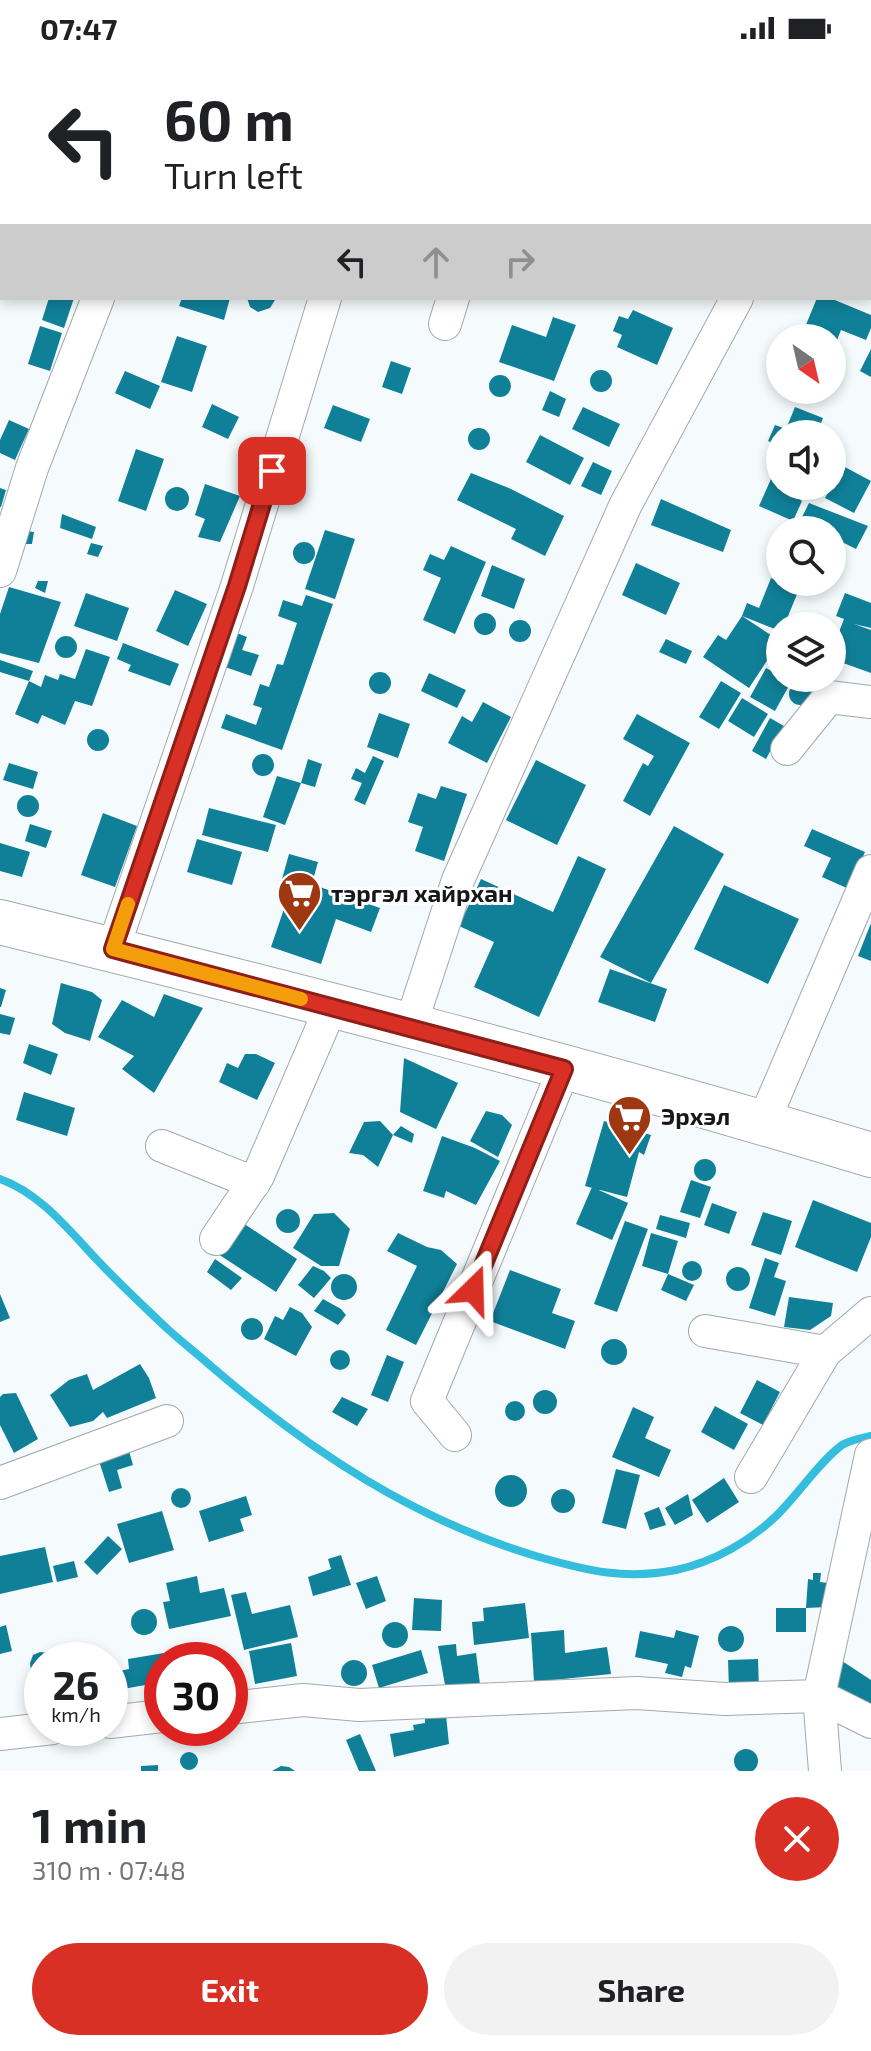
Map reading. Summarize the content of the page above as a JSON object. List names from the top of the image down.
{
  "places": {
    "supermarket": ["тэргэл хайрхан", "Эрхэл"]
  },
  "north": "bottom right",
  "page": {
    "status": "07:47",
    "turn": ["60 m", "Turn left"],
    "speed": "26 km/h",
    "limit": "30",
    "heading": ["1 min", "310 m · 07:48"],
    "buttons": ["Exit", "Share"]
  }
}
